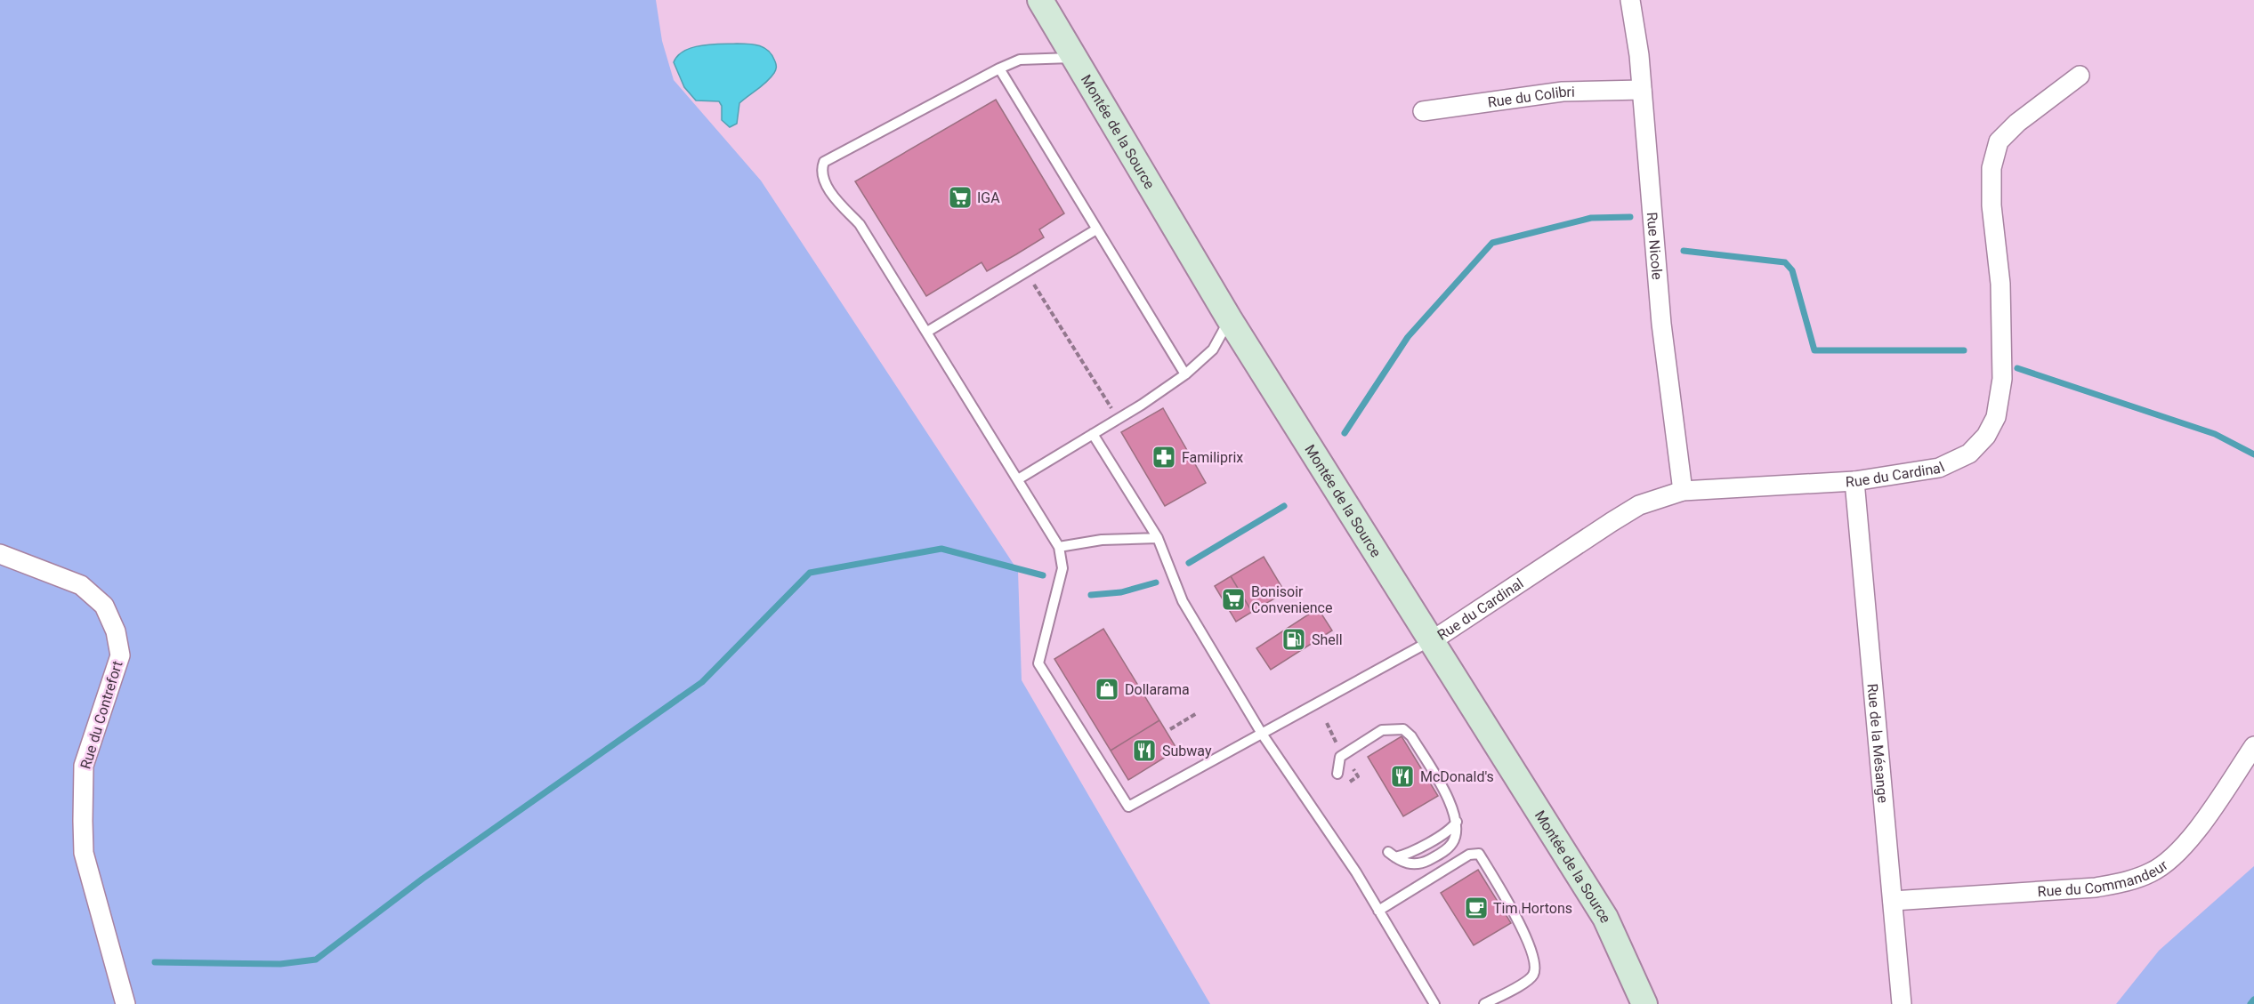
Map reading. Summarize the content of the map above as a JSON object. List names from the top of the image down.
{
  "streets": {
    "main road": ["Montée de la Source"],
    "street": [
      "Rue du Colibri",
      "Rue Nicole",
      "Rue du Cardinal",
      "Rue du Contrefort",
      "Rue de la Mésange",
      "Rue du Commandeur"
    ]
  },
  "crossings": [
    ["Rue du Colibri", "Rue Nicole"],
    ["Montée de la Source", "Rue du Cardinal"],
    ["Rue Nicole", "Rue du Cardinal"],
    ["Rue du Cardinal", "Rue de la Mésange"],
    ["Rue de la Mésange", "Rue du Commandeur"]
  ],
  "places": {
    "supermarket": ["IGA", "Bonisoir Convenience"],
    "pharmacy": ["Familiprix"],
    "fuel station": ["Shell"],
    "shop": ["Dollarama"],
    "restaurant": ["Subway", "McDonald's"],
    "cafe": ["Tim Hortons"]
  }
}
